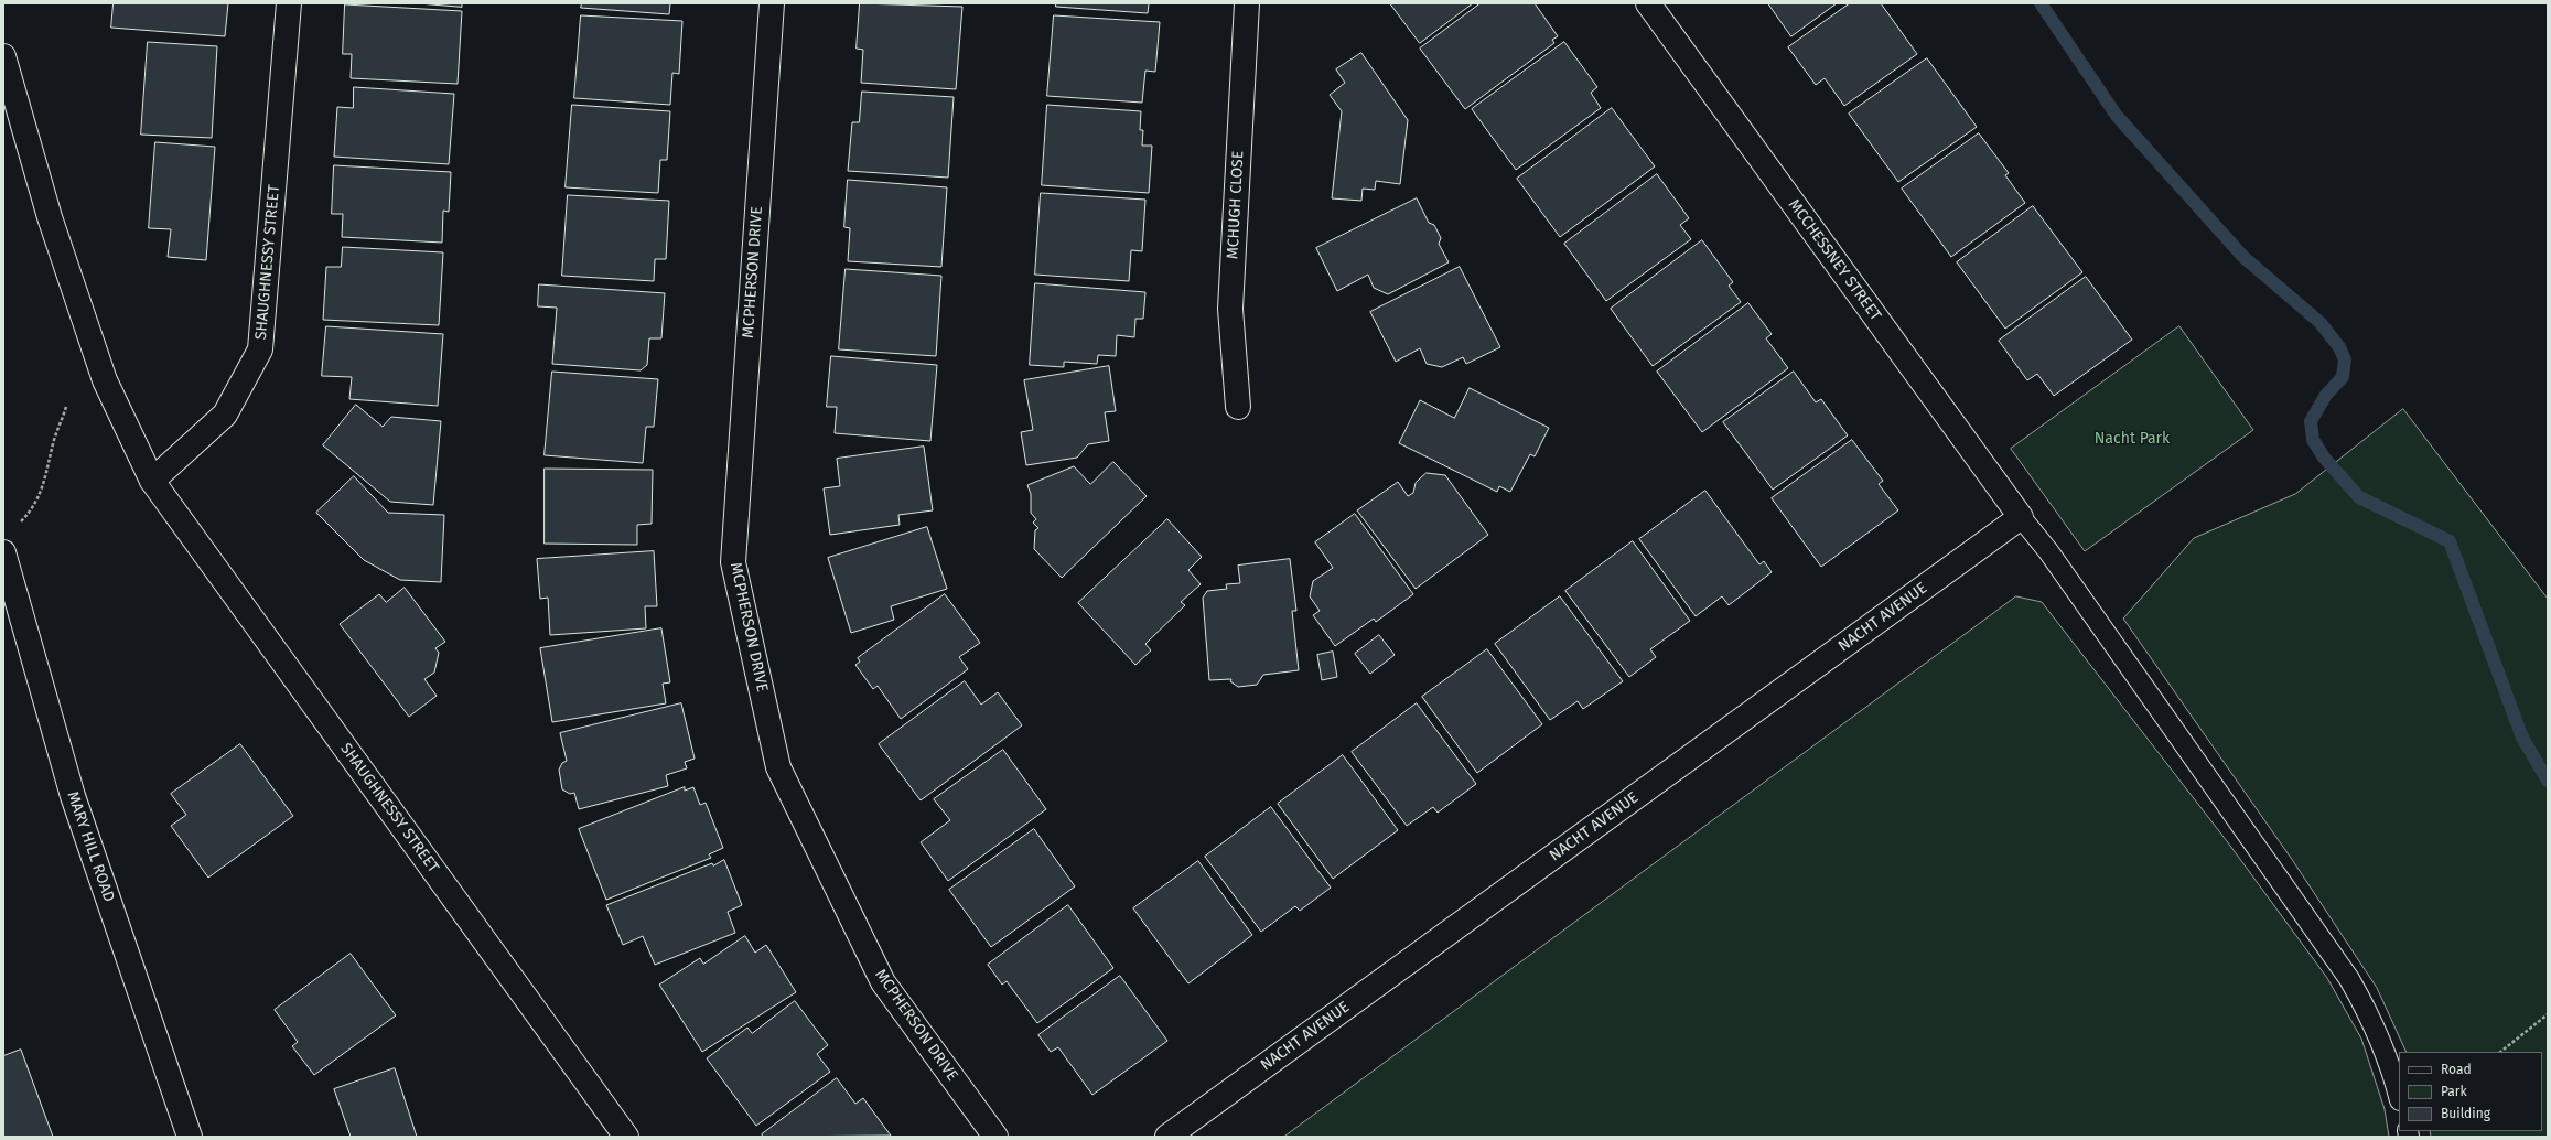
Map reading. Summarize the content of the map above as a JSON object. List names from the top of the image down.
{
  "streets": {
    "street": [
      "MCHUGH CLOSE",
      "MCCHESSNEY STREET",
      "SHAUGHNESSY STREET",
      "MCPHERSON DRIVE",
      "NACHT AVENUE",
      "MARY HILL ROAD"
    ]
  },
  "crossings": [
    ["MCCHESSNEY STREET", "NACHT AVENUE"]
  ],
  "parks": ["Nacht Park"],
  "legend": ["Road", "Park", "Building"]
}
